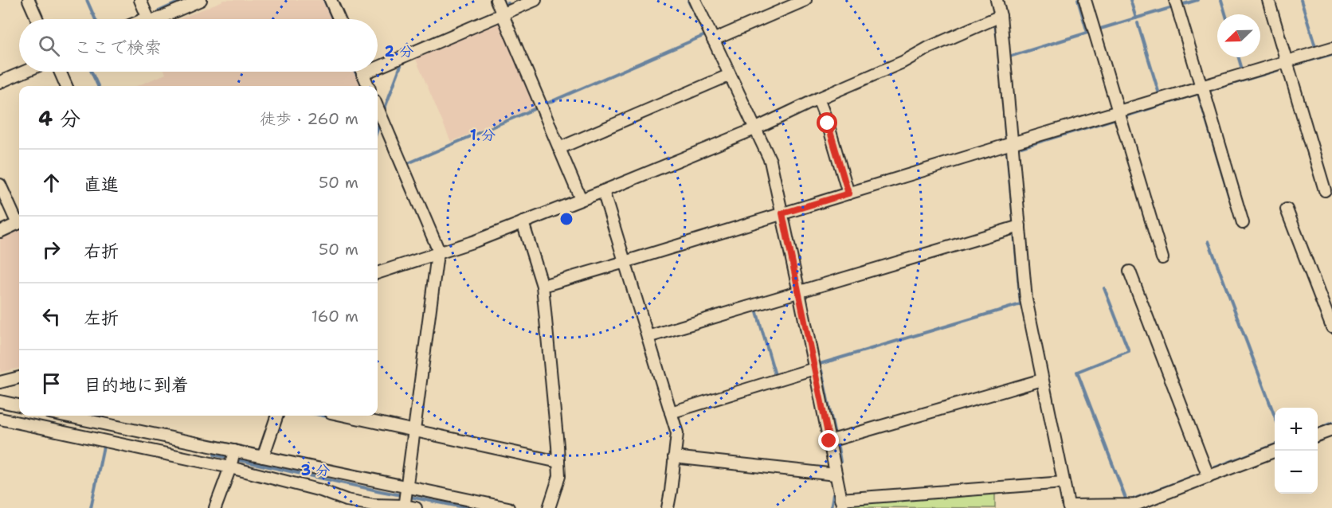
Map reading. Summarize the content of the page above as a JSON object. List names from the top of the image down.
{
  "north": "bottom left",
  "page": {
    "search": "ここで検索",
    "heading": ["4 分", "徒歩 · 260 m"],
    "list": [
      ["直進", "50 m"],
      ["右折", "50 m"],
      ["左折", "160 m"],
      "目的地に到着"
    ],
    "map_buttons": ["+", "−"]
  },
  "rings": ["2 分", "1 分", "3 分"]
}
